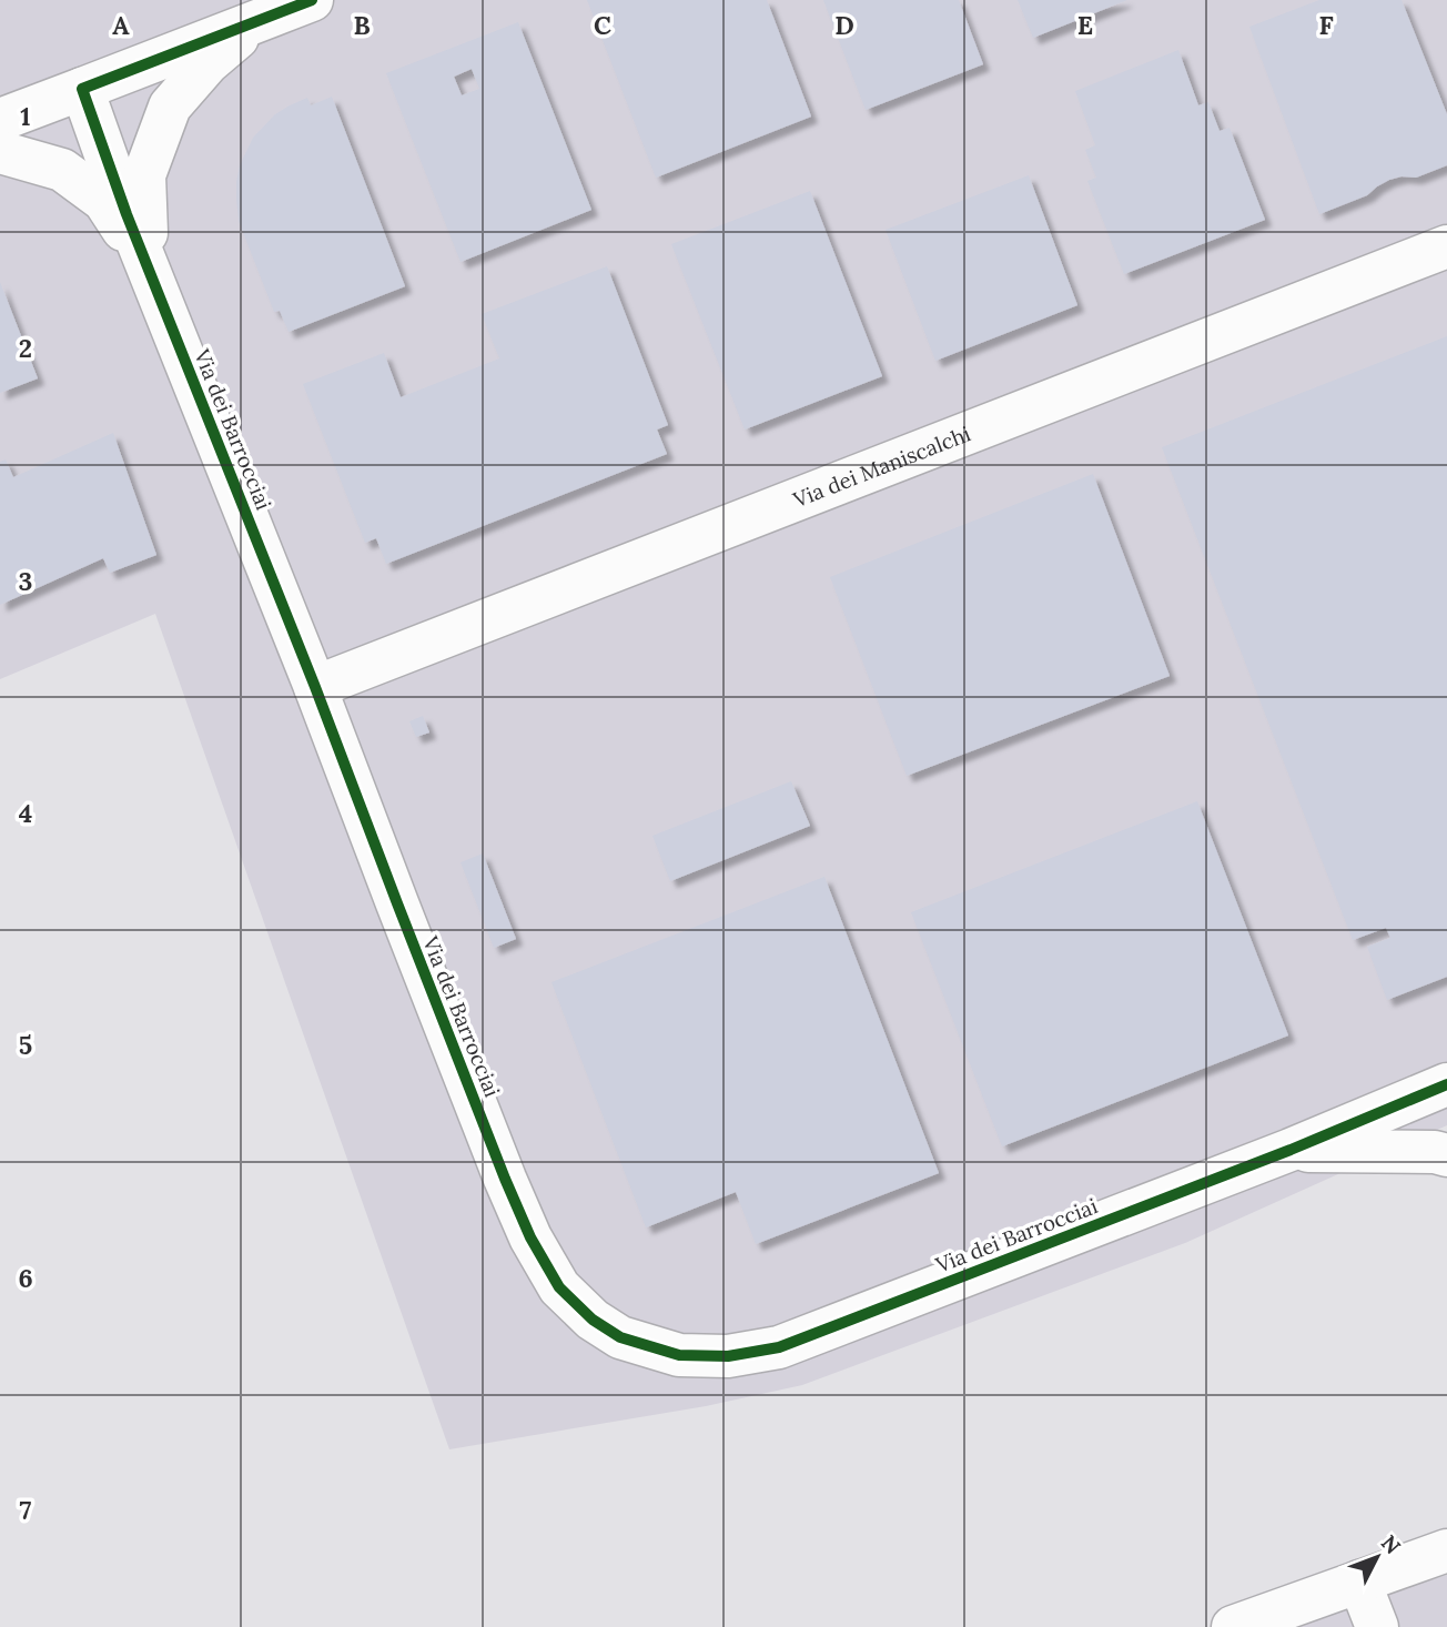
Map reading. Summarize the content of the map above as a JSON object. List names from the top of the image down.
{
  "streets": {
    "street": ["Via dei Barrocciai", "Via dei Maniscalchi"]
  },
  "crossings": [
    ["Via dei Barrocciai", "Via dei Maniscalchi"]
  ],
  "north": "top right",
  "grid": {
    "columns": [
      "A",
      "B",
      "C",
      "D",
      "E",
      "F"
    ],
    "rows": [
      "1",
      "2",
      "3",
      "4",
      "5",
      "6",
      "7"
    ]
  }
}
